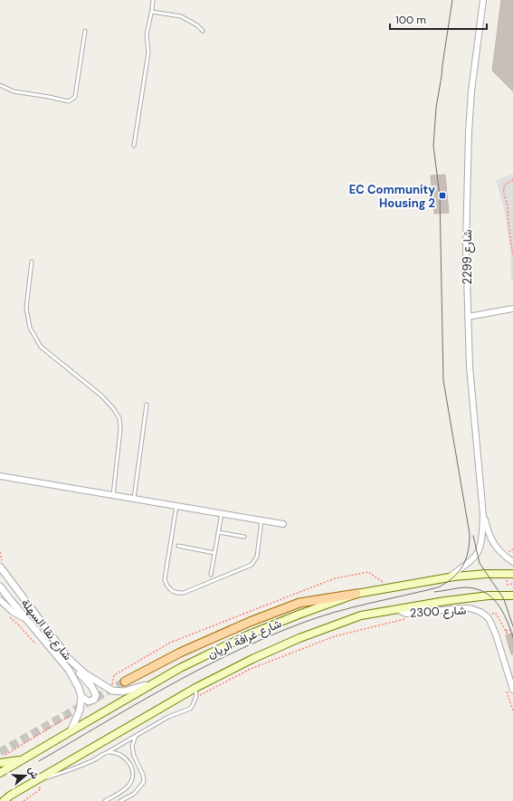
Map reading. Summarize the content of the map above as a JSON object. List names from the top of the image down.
{
  "streets": {
    "main road": ["شارع غرافة الريان"],
    "street": ["شارع 2299", "شارع 2300", "شارع نقا السهلة"]
  },
  "crossings": [
    ["شارع 2299", "شارع غرافة الريان"],
    ["شارع 2300", "شارع غرافة الريان"],
    ["شارع نقا السهلة", "شارع غرافة الريان"]
  ],
  "places": {
    "transit": ["EC Community Housing 2"]
  },
  "scale_bar": "100 m",
  "north": "right"
}
